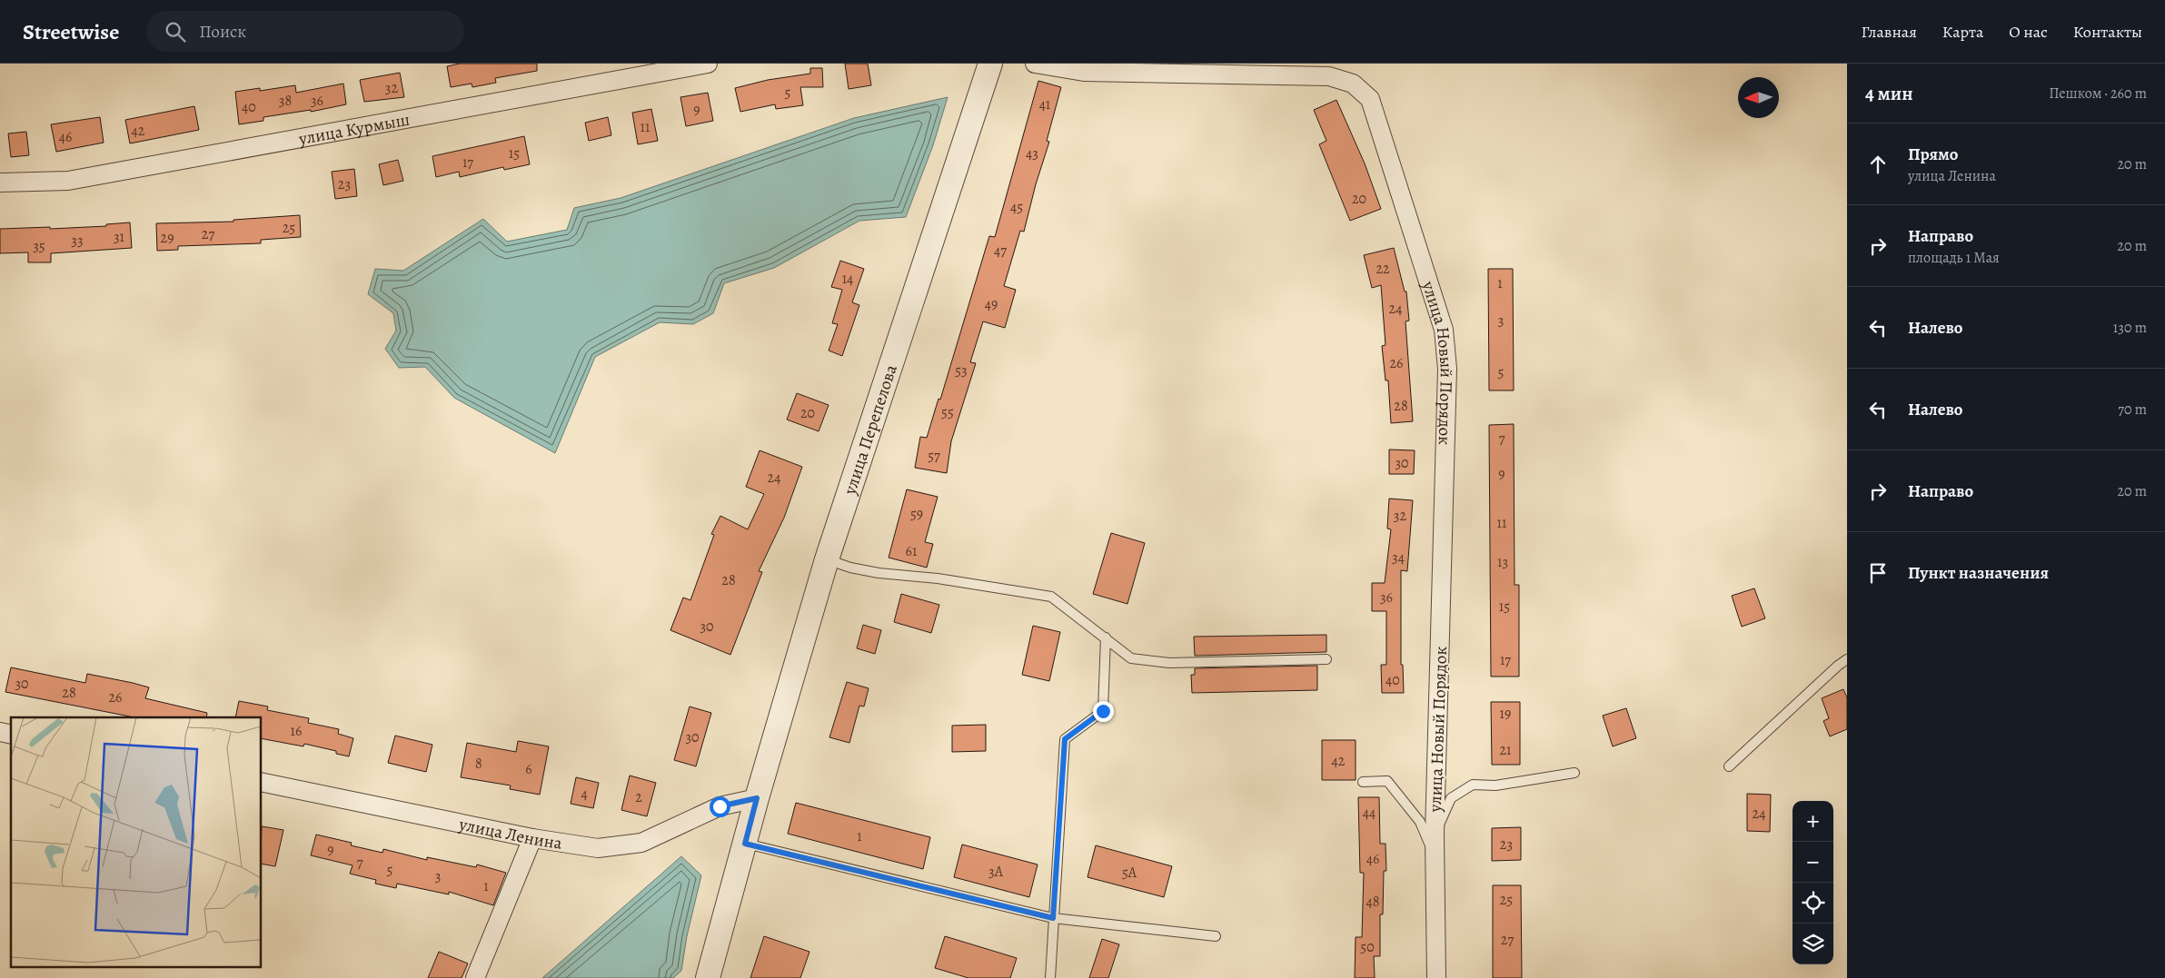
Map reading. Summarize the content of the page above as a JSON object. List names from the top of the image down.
{
  "streets": {
    "street": [
      "улица Курмыш",
      "улица Новый Порядок",
      "улица Перепелова",
      "улица Ленина"
    ]
  },
  "crossings": [
    ["улица Перепелова", "улица Ленина"]
  ],
  "house_numbers": [
    "32",
    "5",
    "38",
    "36",
    "41",
    "40",
    "9",
    "11",
    "42",
    "46",
    "15",
    "43",
    "17",
    "23",
    "20",
    "45",
    "25",
    "27",
    "31",
    "29",
    "33",
    "35",
    "47",
    "22",
    "14",
    "1",
    "49",
    "24",
    "3",
    "26",
    "53",
    "5",
    "28",
    "55",
    "20",
    "7",
    "57",
    "30",
    "9",
    "24",
    "59",
    "32",
    "11",
    "61",
    "34",
    "13",
    "28",
    "36",
    "15",
    "30",
    "17",
    "40",
    "30",
    "28",
    "26",
    "19",
    "16",
    "30",
    "21",
    "42",
    "8",
    "6",
    "4",
    "2",
    "44",
    "24",
    "1",
    "23",
    "9",
    "46",
    "7",
    "5",
    "3А",
    "5А",
    "3",
    "1",
    "25",
    "48",
    "27",
    "50"
  ],
  "north": "left",
  "page": {
    "header": "Streetwise",
    "search": "Поиск",
    "nav": [
      "Главная",
      "Карта",
      "О нас",
      "Контакты"
    ],
    "heading": ["4 мин", "Пешком · 260 m"],
    "list": [
      ["Прямо", "улица Ленина", "20 m"],
      ["Направо", "площадь 1 Мая", "20 m"],
      ["Налево", "130 m"],
      ["Налево", "70 m"],
      ["Направо", "20 m"],
      "Пункт назначения"
    ],
    "map_buttons": ["+", "−"]
  }
}
